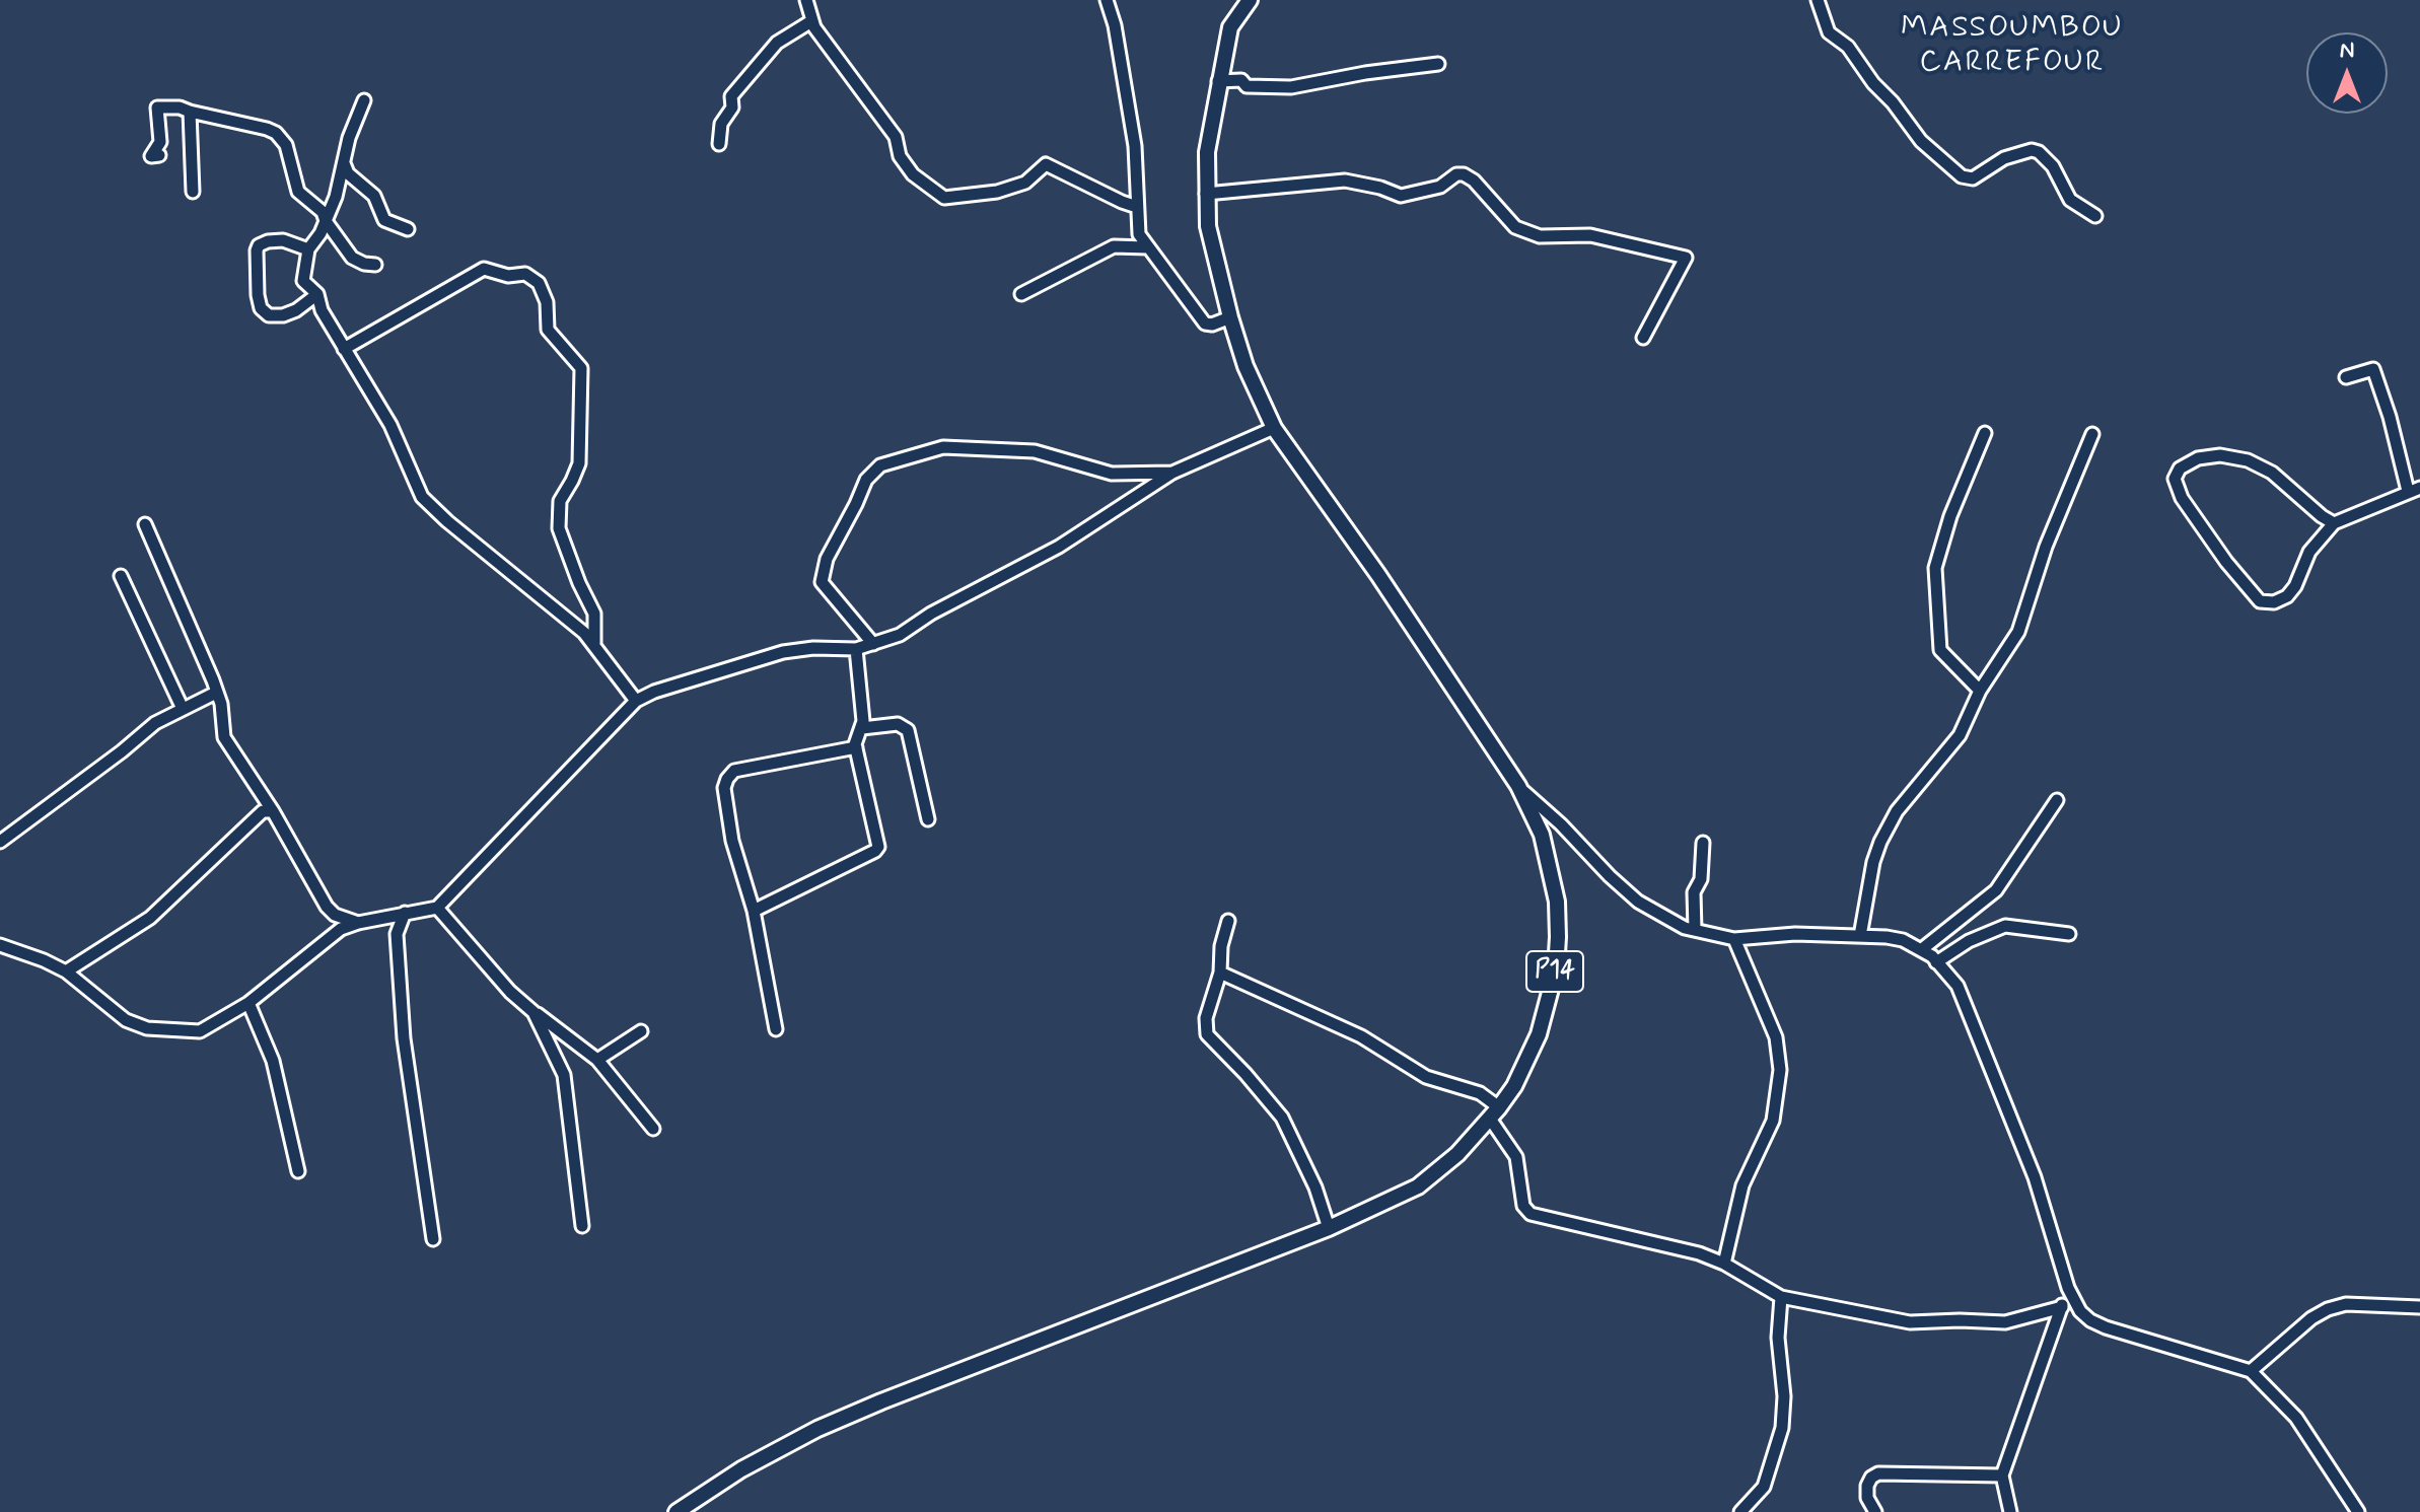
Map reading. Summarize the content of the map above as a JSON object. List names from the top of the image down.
{
  "streets": {
    "main road": ["P14"]
  },
  "districts": ["MASSOUMBOU CARREFOUR"],
  "north": "top"
}
